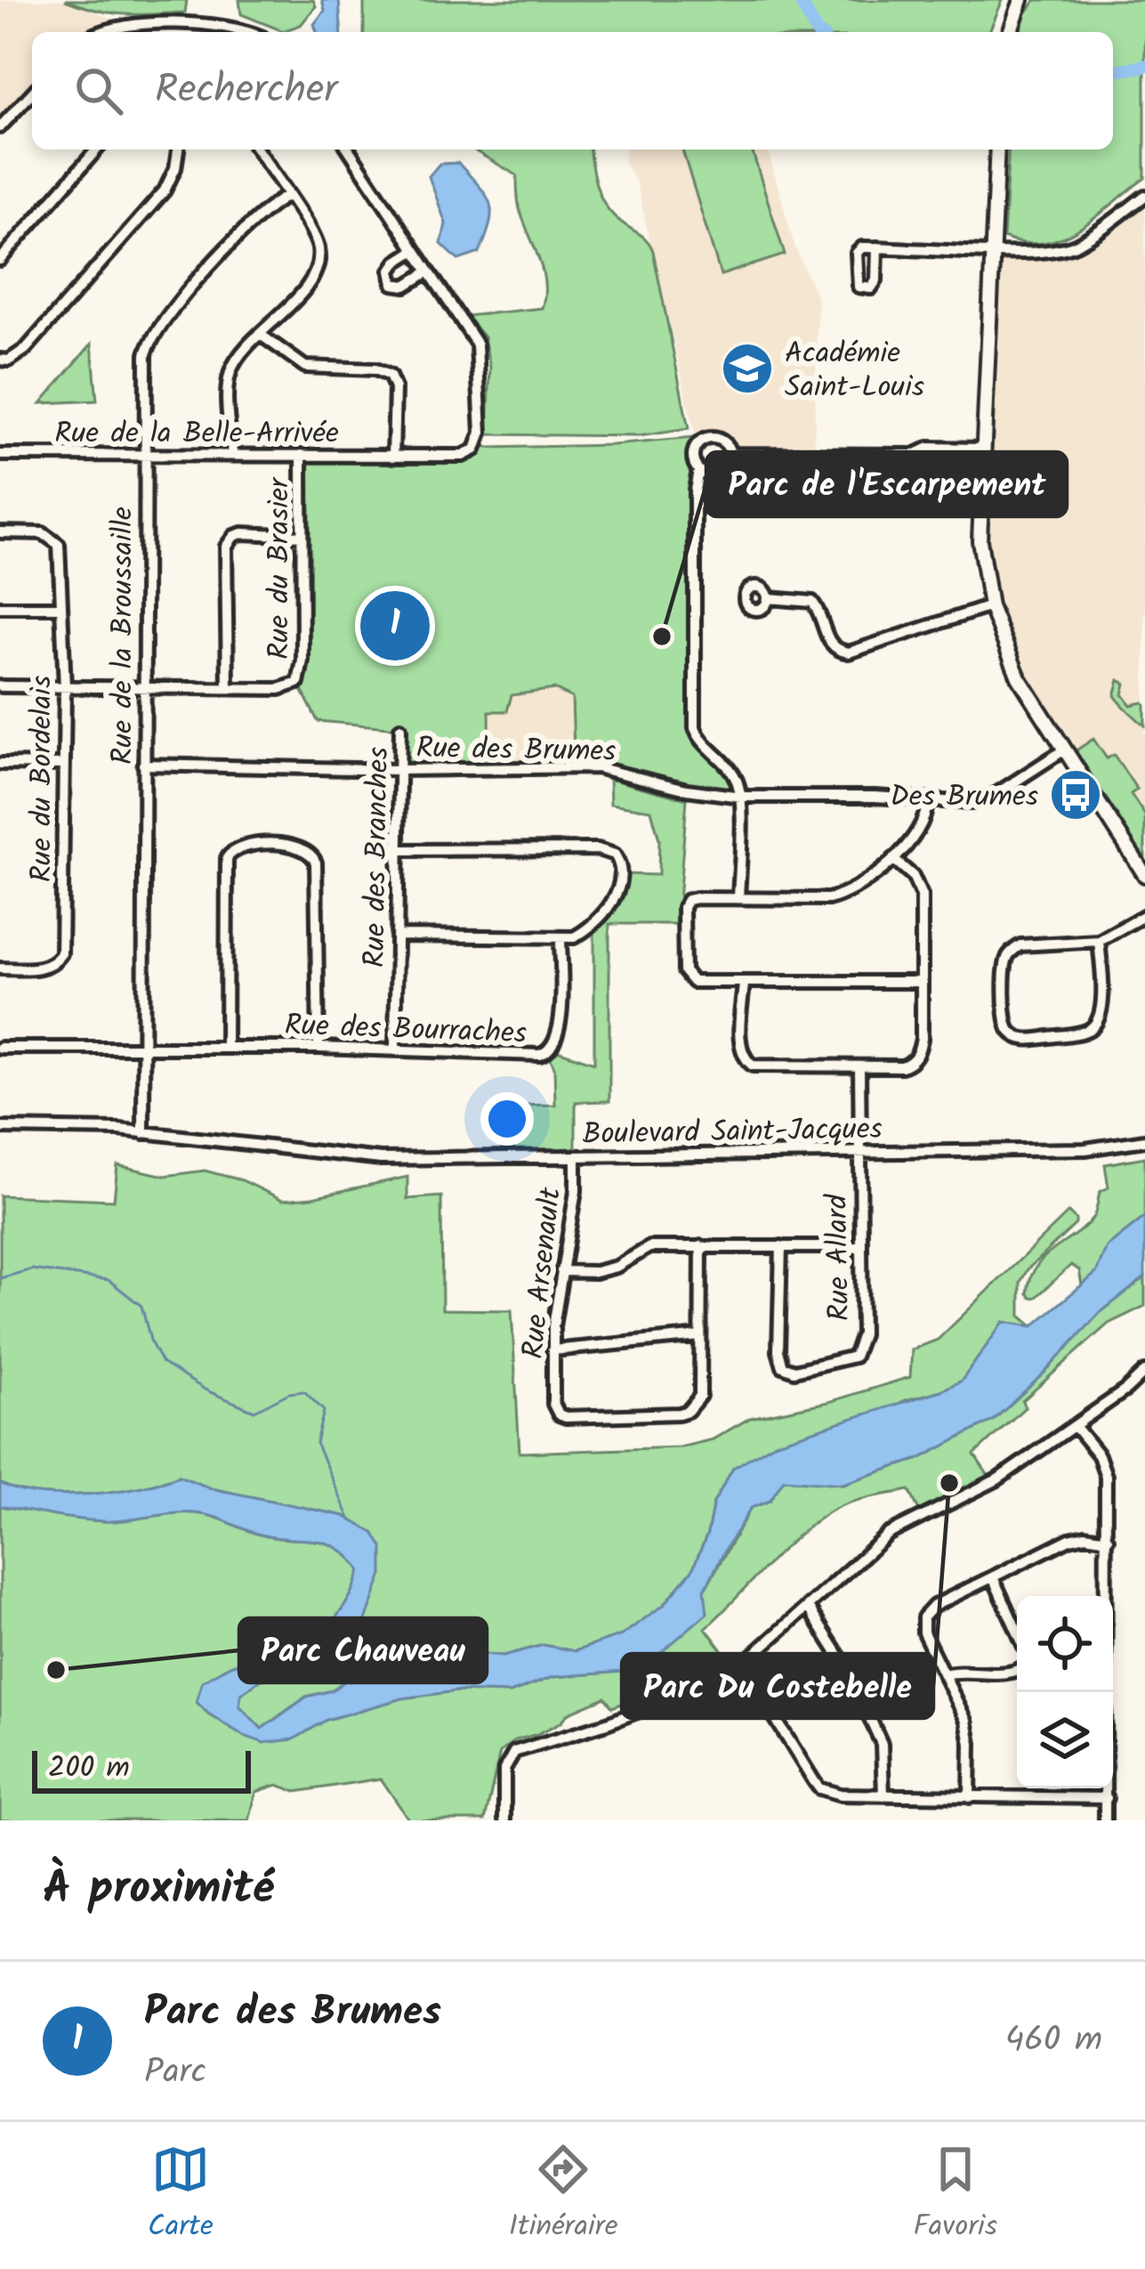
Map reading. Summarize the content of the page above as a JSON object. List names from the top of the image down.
{
  "streets": {
    "street": [
      "Rue de la Belle-Arrivée",
      "Rue du Brasier",
      "Rue de la Broussaille",
      "Rue des Brumes",
      "Rue du Bordelais",
      "Rue des Branches",
      "Rue des Bourraches",
      "Boulevard Saint-Jacques",
      "Rue Allard",
      "Rue Arsenault"
    ]
  },
  "crossings": [
    ["Rue de la Belle-Arrivée", "Rue du Brasier"],
    ["Rue de la Belle-Arrivée", "Rue de la Broussaille"],
    ["Rue de la Broussaille", "Rue des Brumes"],
    ["Rue de la Broussaille", "Rue des Bourraches"],
    ["Rue de la Broussaille", "Boulevard Saint-Jacques"],
    ["Rue des Brumes", "Rue des Branches"],
    ["Rue des Branches", "Rue des Bourraches"],
    ["Boulevard Saint-Jacques", "Rue Allard"],
    ["Boulevard Saint-Jacques", "Rue Arsenault"]
  ],
  "places": {
    "school or university": ["Académie Saint-Louis"],
    "other": ["Parc de l'Escarpement", "Parc Du Costebelle", "Parc Chauveau"],
    "bus stop": ["Des Brumes"]
  },
  "scale_bar": "200 m",
  "page": {
    "search": "Rechercher",
    "pins": "1",
    "scale": "200 m",
    "heading": "À proximité",
    "list": [
      {
        "mark": "1",
        "name": "Parc des Brumes",
        "note": "Parc",
        "value": "460 m"
      }
    ],
    "nav": ["Carte", "Itinéraire", "Favoris"]
  }
}
